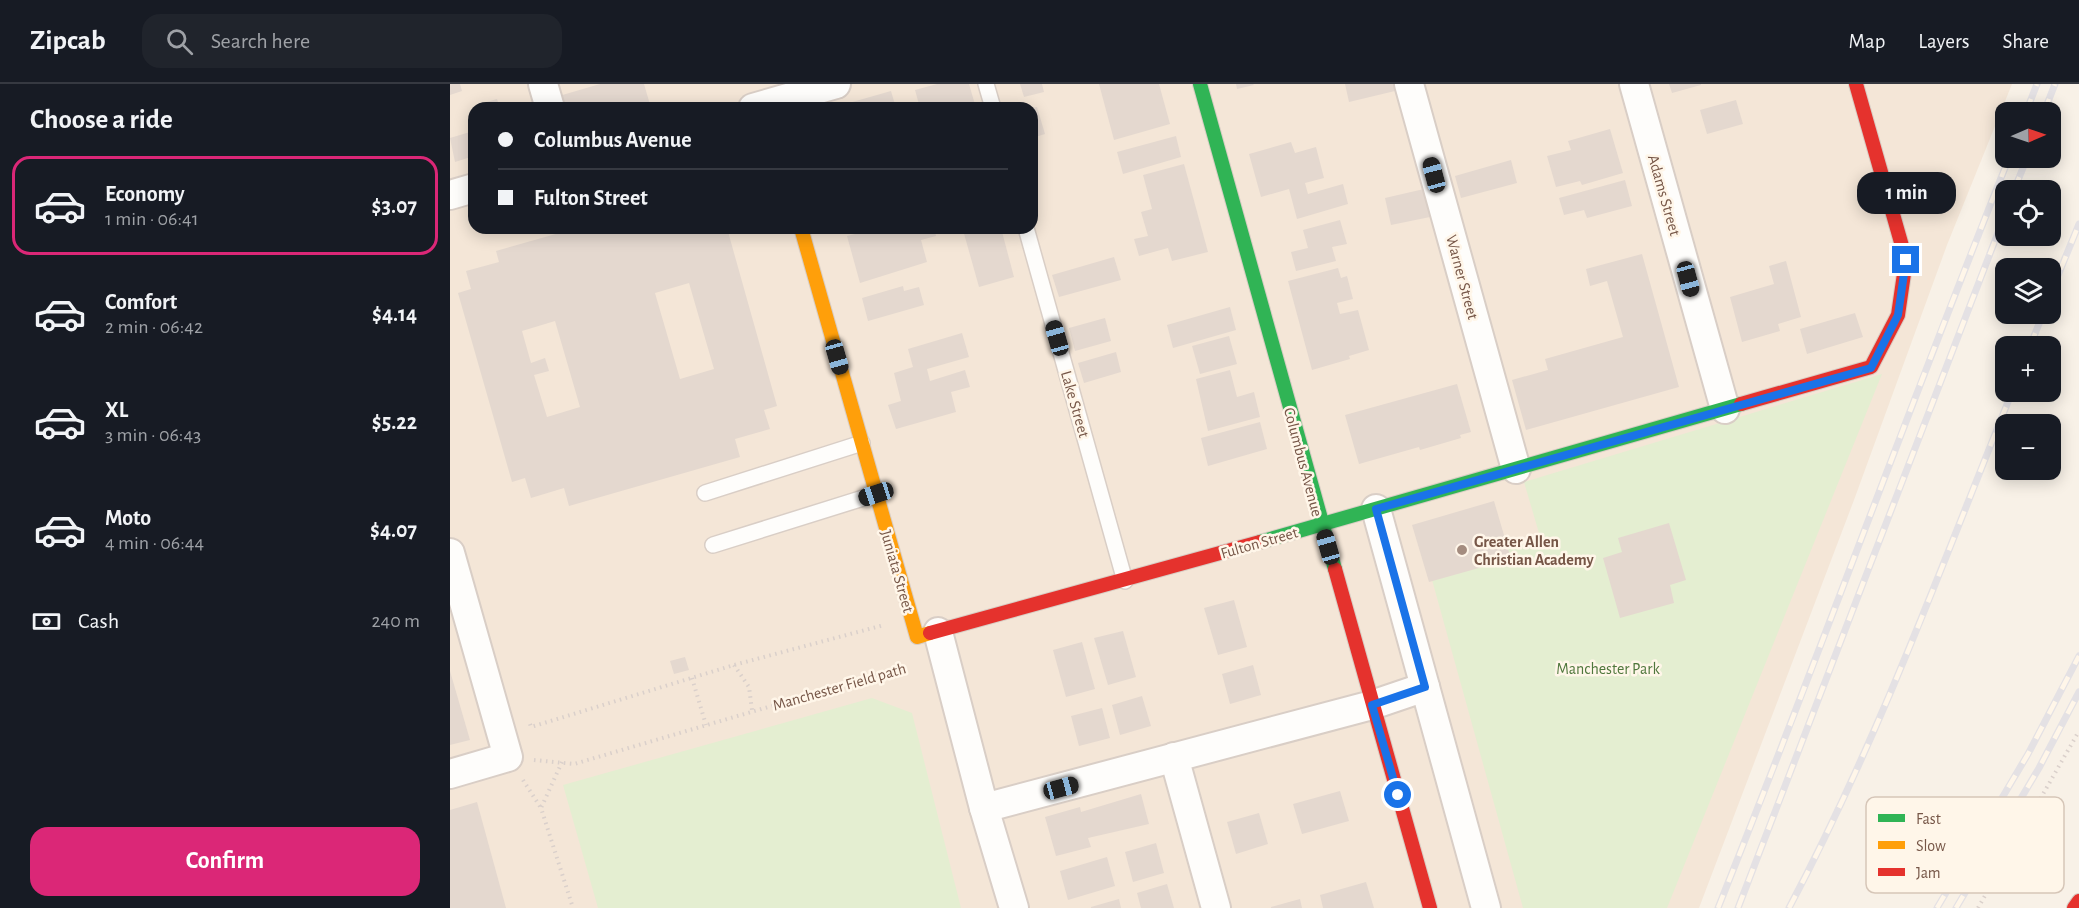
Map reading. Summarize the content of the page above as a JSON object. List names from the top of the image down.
{
  "streets": {
    "street": [
      "Adams Street",
      "Warner Street",
      "Columbus Avenue",
      "Fulton Street",
      "Juniata Street"
    ],
    "lane": ["Lake Street"],
    "path": ["Manchester Field path"]
  },
  "crossings": [
    ["Adams Street", "Fulton Street"],
    ["Warner Street", "Fulton Street"],
    ["Lake Street", "Fulton Street"],
    ["Columbus Avenue", "Fulton Street"],
    ["Fulton Street", "Juniata Street"]
  ],
  "parks": ["Manchester Park"],
  "places": ["Greater Allen Christian Academy"],
  "legend": ["Fast", "Slow", "Jam"],
  "north": "right",
  "page": {
    "header": "Zipcab",
    "search": "Search here",
    "nav": ["Map", "Layers", "Share"],
    "heading": "Choose a ride",
    "map_buttons": ["+", "−"],
    "banner": ["Columbus Avenue", "Fulton Street"],
    "list": [
      {
        "name": "Economy",
        "note": "1 min · 06:41",
        "value": "$3.07"
      },
      {
        "name": "Comfort",
        "note": "2 min · 06:42",
        "value": "$4.14"
      },
      {
        "name": "XL",
        "note": "3 min · 06:43",
        "value": "$5.22"
      },
      {
        "name": "Moto",
        "note": "4 min · 06:44",
        "value": "$4.07"
      }
    ],
    "bubble": "1 min",
    "pay": ["Cash", "240 m"],
    "buttons": "Confirm"
  }
}
